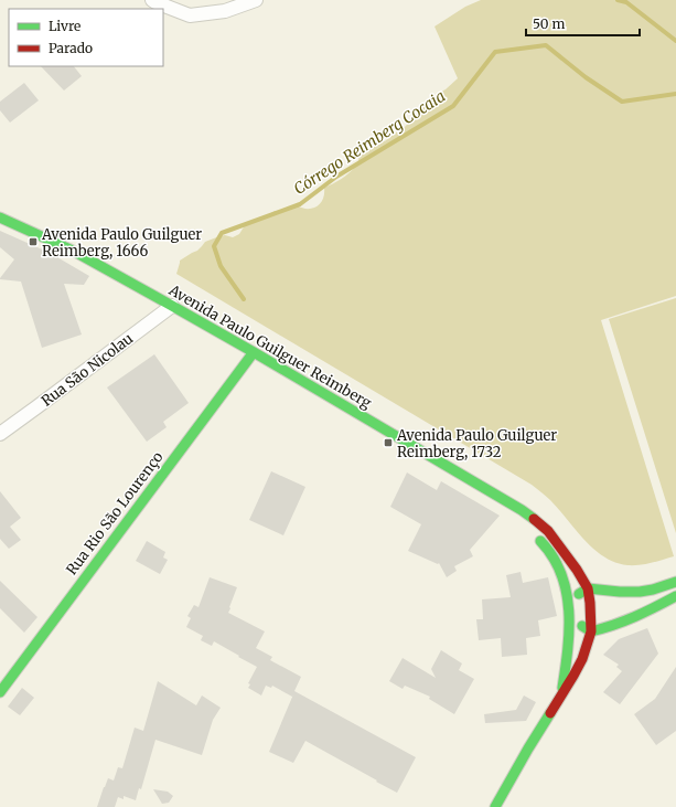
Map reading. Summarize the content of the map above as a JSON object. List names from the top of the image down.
{
  "streets": {
    "main road": ["Avenida Paulo Guilguer Reimberg", "Rua Rio São Lourenço"],
    "street": ["Rua São Nicolau"]
  },
  "crossings": [
    ["Avenida Paulo Guilguer Reimberg", "Rua São Nicolau"],
    ["Avenida Paulo Guilguer Reimberg", "Rua Rio São Lourenço"]
  ],
  "water": ["Córrego Reimberg Cocaia"],
  "places": {
    "transit": ["Avenida Paulo Guilguer Reimberg, 1666", "Avenida Paulo Guilguer Reimberg, 1732"]
  },
  "legend": ["Livre", "Parado"],
  "scale_bar": "50 m"
}
